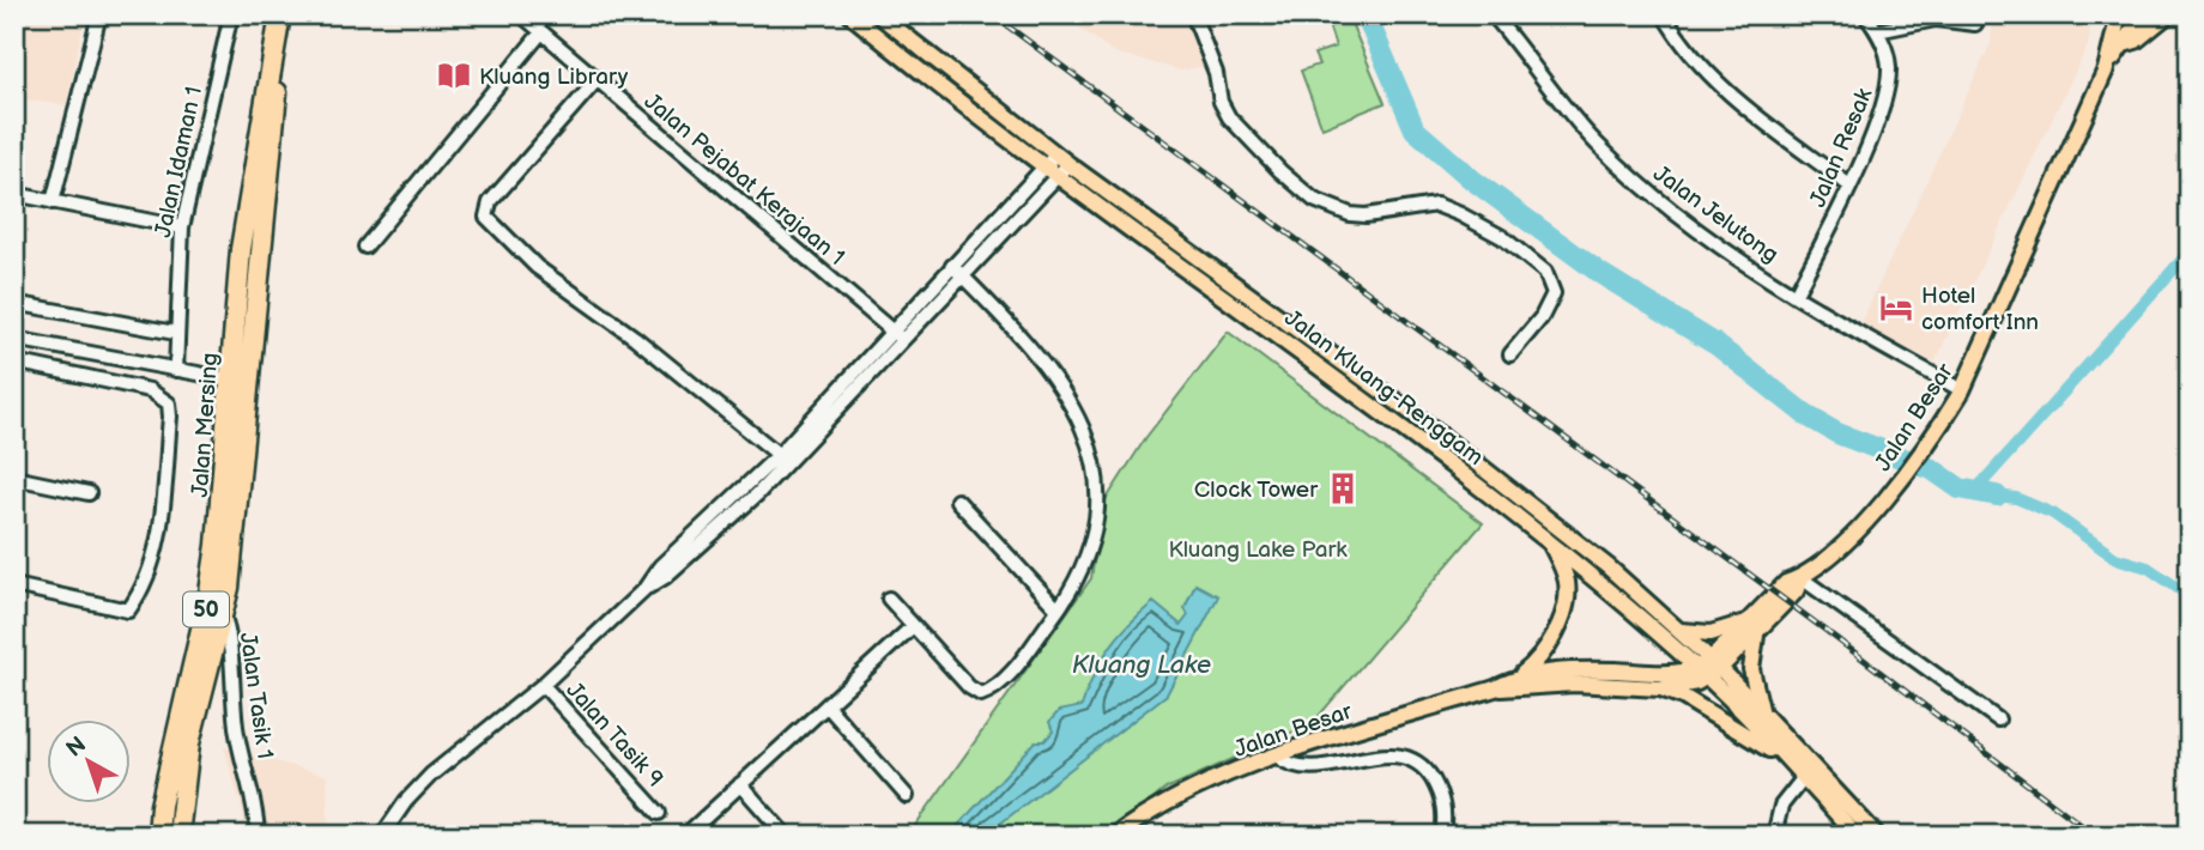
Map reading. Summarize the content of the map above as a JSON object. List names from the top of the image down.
{
  "streets": {
    "highway": ["Jalan Mersing", "50"],
    "main road": ["Jalan Kluang-Renggam", "Jalan Besar"],
    "street": [
      "Jalan Resak",
      "Jalan Idaman 1",
      "Jalan Pejabat Kerajaan 1",
      "Jalan Jelutong",
      "Jalan Tasik 1",
      "Jalan Tasik 9"
    ]
  },
  "crossings": [
    ["Jalan Resak", "Jalan Jelutong"],
    ["Jalan Jelutong", "Jalan Besar"],
    ["Jalan Kluang-Renggam", "Jalan Besar"]
  ],
  "water": ["Kluang Lake"],
  "parks": ["Kluang Lake Park"],
  "places": {
    "library": ["Kluang Library"],
    "hotel": ["Hotel comfort Inn"],
    "building": ["Clock Tower"]
  },
  "north": "top left"
}
